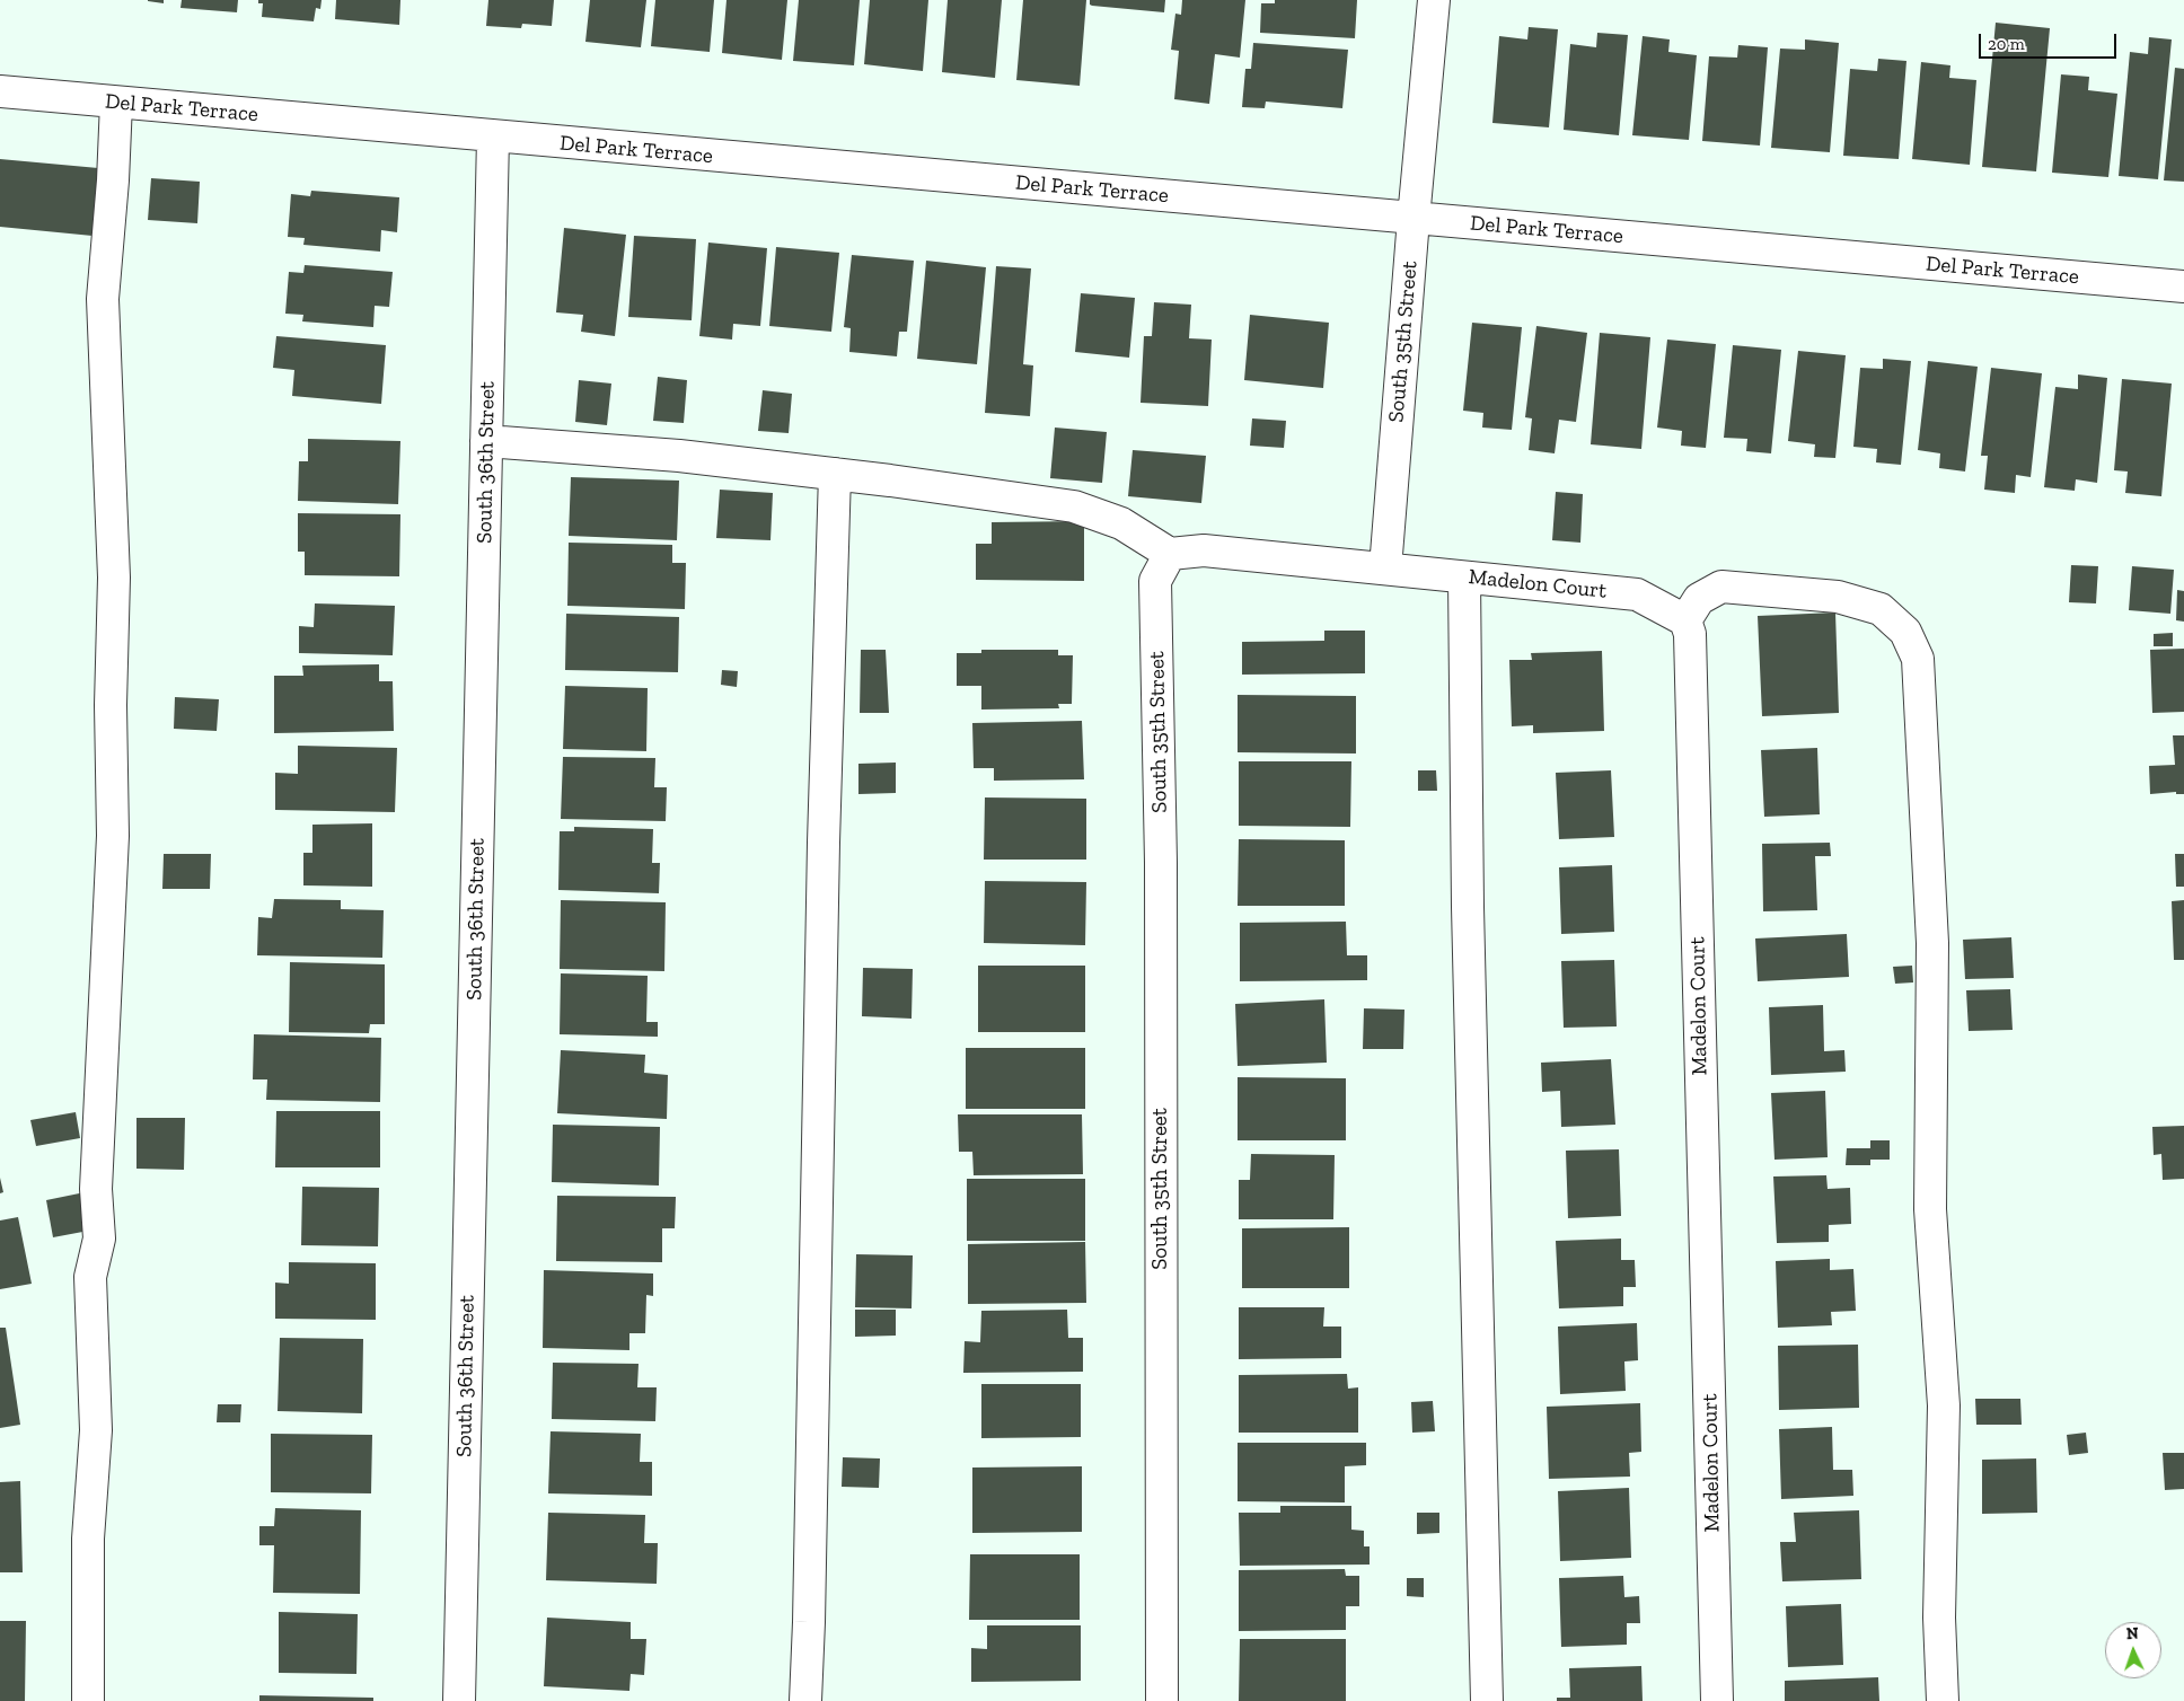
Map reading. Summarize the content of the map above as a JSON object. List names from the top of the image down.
{
  "streets": {
    "street": [
      "Del Park Terrace",
      "South 35th Street",
      "South 36th Street",
      "Madelon Court"
    ]
  },
  "crossings": [
    ["Del Park Terrace", "South 35th Street"],
    ["Del Park Terrace", "South 36th Street"],
    ["South 35th Street", "Madelon Court"]
  ],
  "scale_bar": "20 m",
  "north": "top"
}
